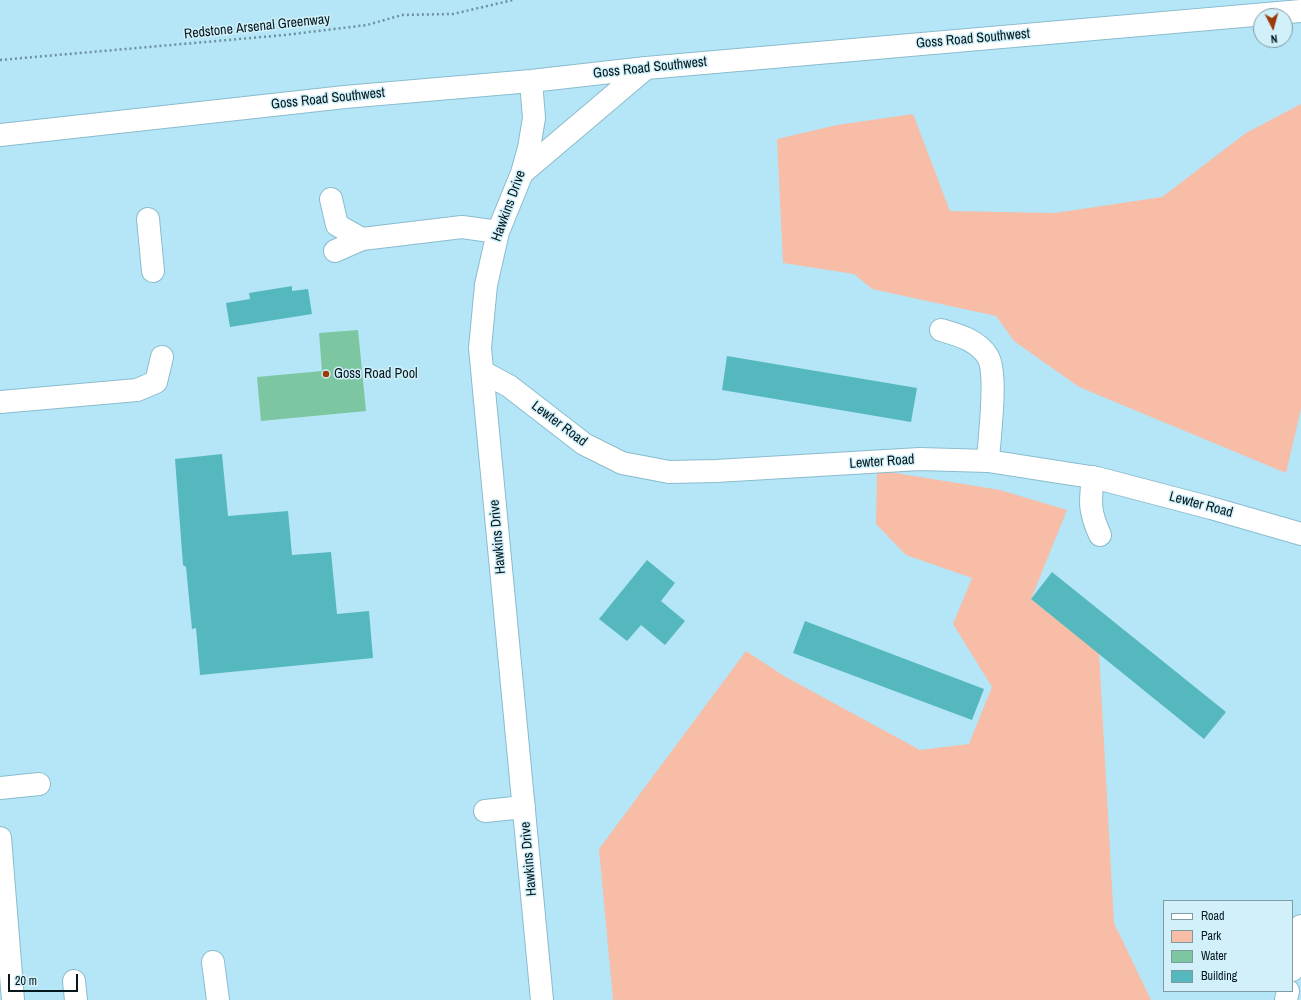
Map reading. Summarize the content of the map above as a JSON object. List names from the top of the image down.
{
  "streets": {
    "street": ["Goss Road Southwest", "Hawkins Drive", "Lewter Road"],
    "path": ["Redstone Arsenal Greenway"]
  },
  "crossings": [
    ["Goss Road Southwest", "Hawkins Drive"],
    ["Hawkins Drive", "Lewter Road"]
  ],
  "places": ["Goss Road Pool"],
  "legend": [
    "Road",
    "Park",
    "Water",
    "Building"
  ],
  "scale_bar": "20 m",
  "north": "bottom"
}
